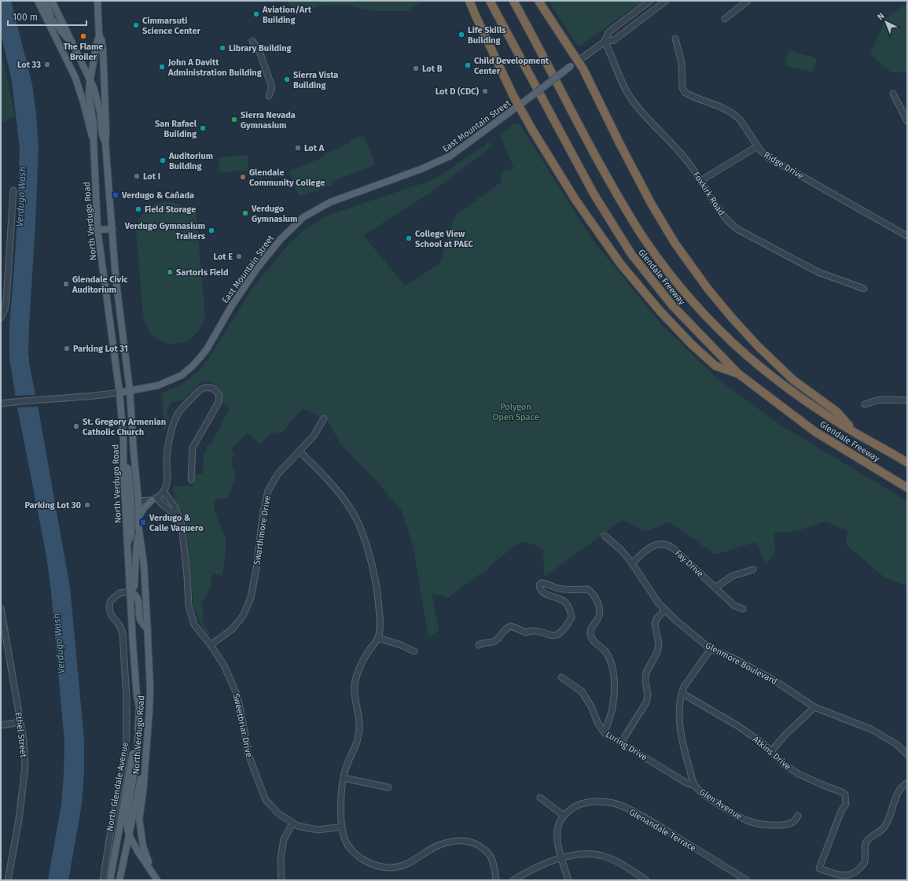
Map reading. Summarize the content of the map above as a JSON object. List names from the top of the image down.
{
  "streets": {
    "highway": ["Glendale Freeway"],
    "main road": ["East Mountain Street", "North Verdugo Road", "North Glendale Avenue"],
    "street": [
      "Ridge Drive",
      "Foxkirk Road",
      "Swarthmore Drive",
      "Fay Drive",
      "Glenmore Boulevard",
      "Sweetbriar Drive",
      "Ethel Street",
      "Luring Drive",
      "Atkins Drive",
      "Glen Avenue",
      "Glenandale Terrace"
    ]
  },
  "crossings": [
    ["East Mountain Street", "North Verdugo Road"],
    ["North Verdugo Road", "North Glendale Avenue"],
    ["Swarthmore Drive", "Sweetbriar Drive"],
    ["Fay Drive", "Glenmore Boulevard"],
    ["Glenmore Boulevard", "Glen Avenue"],
    ["Luring Drive", "Glen Avenue"],
    ["Atkins Drive", "Glen Avenue"]
  ],
  "water": ["Verdugo Wash"],
  "parks": ["Polygon Open Space"],
  "places": {
    "other": [
      "Aviation/Art Building",
      "Cimmarsuti Science Center",
      "Life Skills Building",
      "The Flame Broiler",
      "Library Building",
      "Lot 33",
      "Child Development Center",
      "John A Davitt Administration Building",
      "Lot B",
      "Sierra Vista Building",
      "Lot D (CDC)",
      "Sierra Nevada Gymnasium",
      "San Rafael Building",
      "Lot A",
      "Auditorium Building",
      "Lot I",
      "Glendale Community College",
      "Field Storage",
      "Verdugo Gymnasium",
      "Verdugo Gymnasium Trailers",
      "College View School at PAEC",
      "Lot E",
      "Sartoris Field",
      "Glendale Civic Auditorium",
      "Parking Lot 31",
      "St. Gregory Armenian Catholic Church",
      "Parking Lot 30"
    ],
    "transit": ["Verdugo & Cañada", "Verdugo & Calle Vaquero"]
  },
  "scale_bar": "100 m",
  "north": "top left"
}
